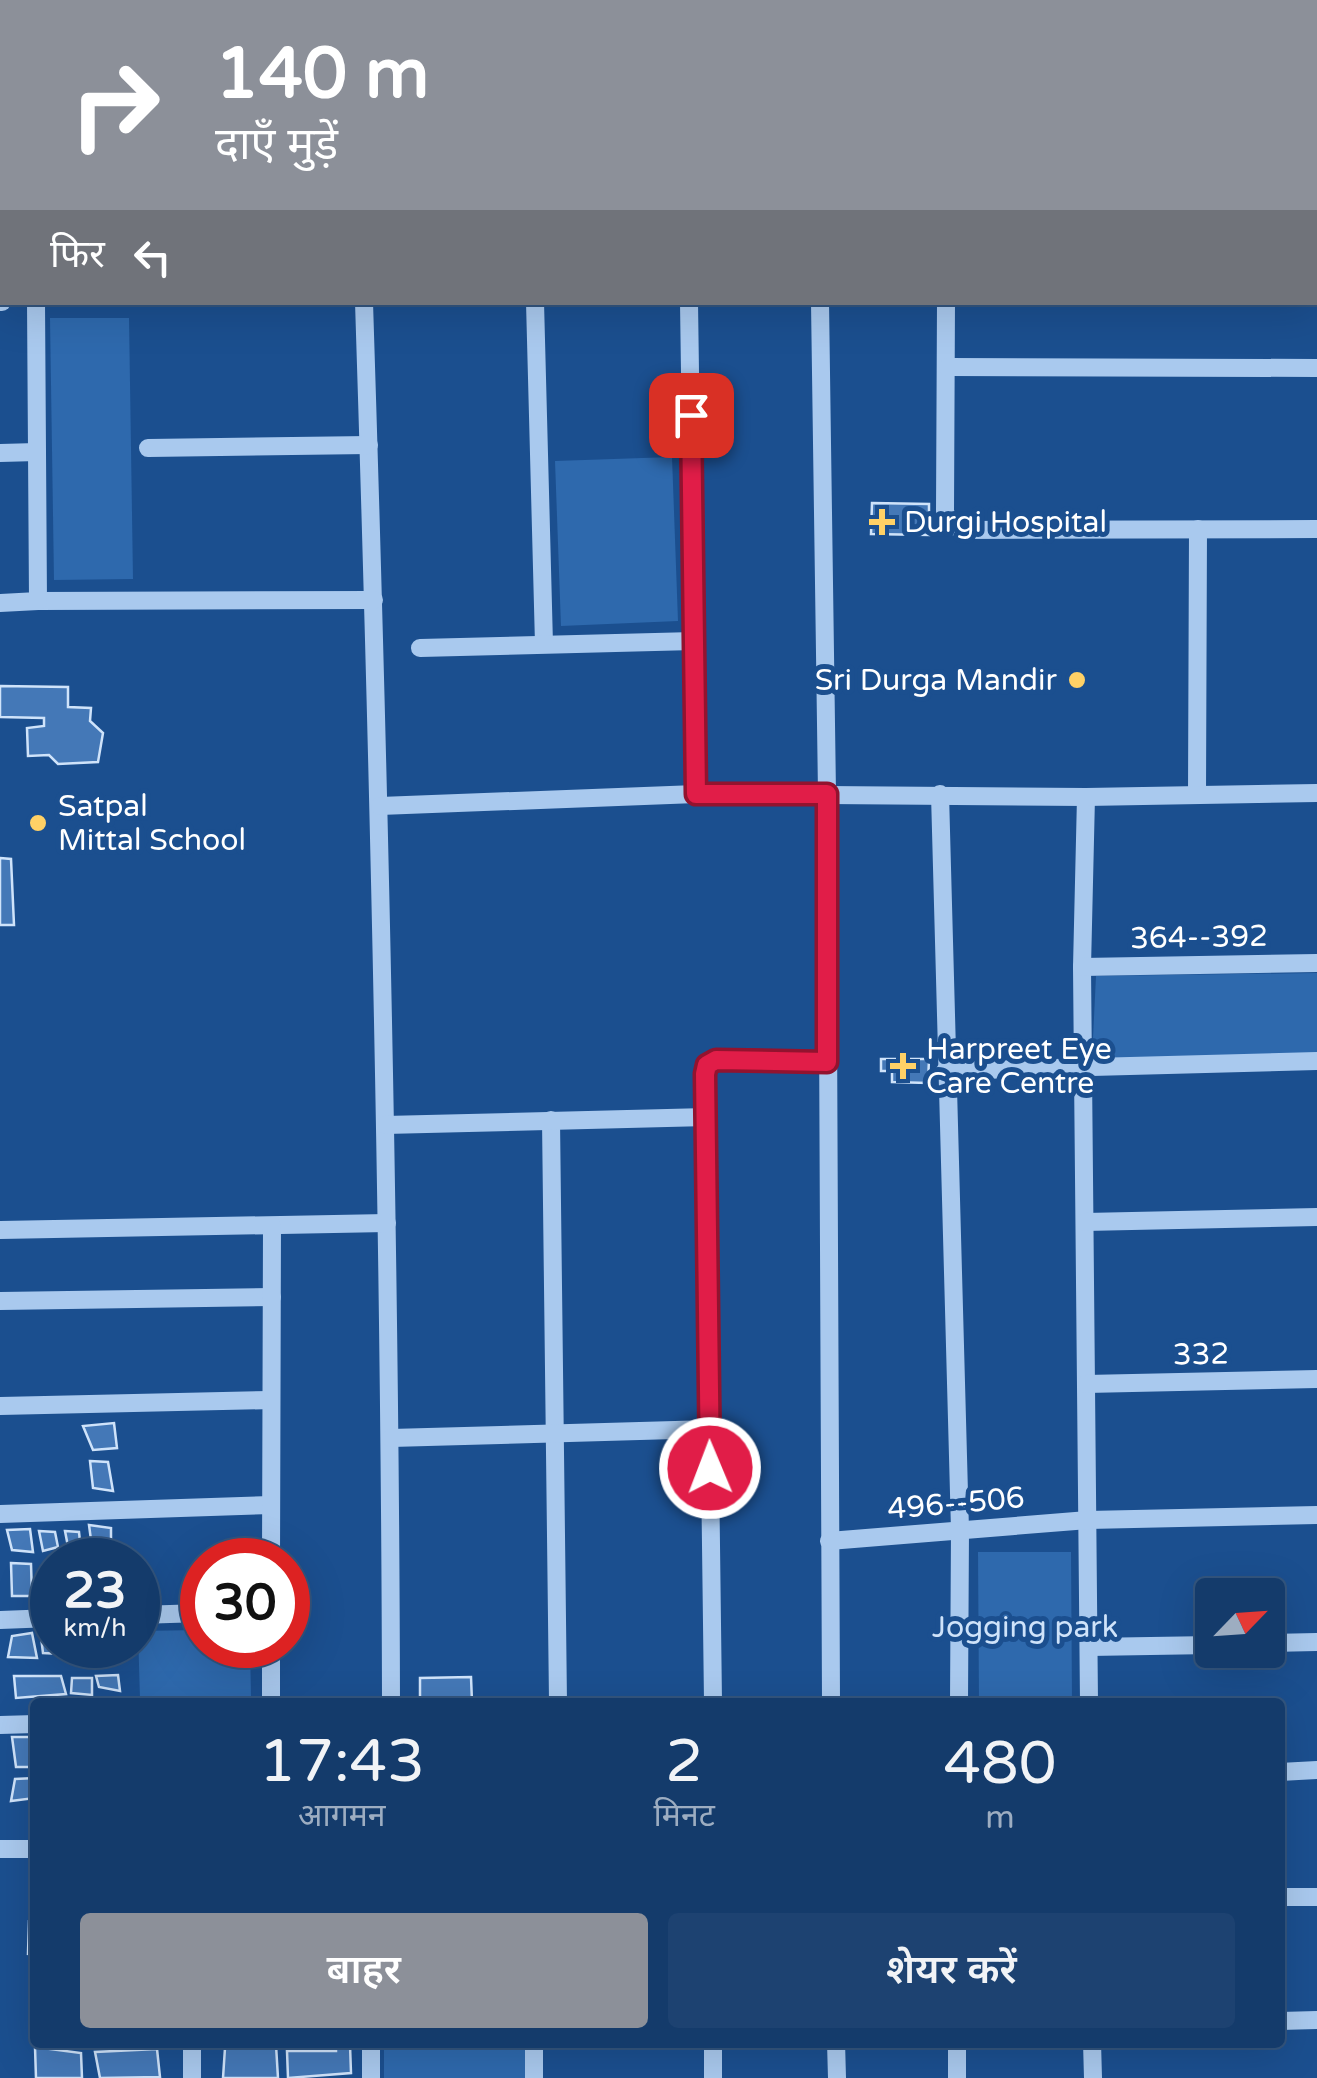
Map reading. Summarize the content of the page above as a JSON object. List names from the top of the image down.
{
  "streets": {
    "street": ["364--392", "332", "496--506"]
  },
  "parks": ["Jogging park"],
  "places": {
    "health": ["Durgi Hospital", "Harpreet Eye Care Centre"],
    "other": ["Sri Durga Mandir", "Satpal Mittal School"]
  },
  "north": "top right",
  "page": {
    "turn": ["140 m", "दाएँ मुड़ें"],
    "then": "फिर",
    "speed": "23 km/h",
    "limit": "30",
    "eta": [
      "17:43",
      "आगमन",
      "2",
      "मिनट",
      "480",
      "m"
    ],
    "buttons": ["बाहर", "शेयर करें"]
  }
}
